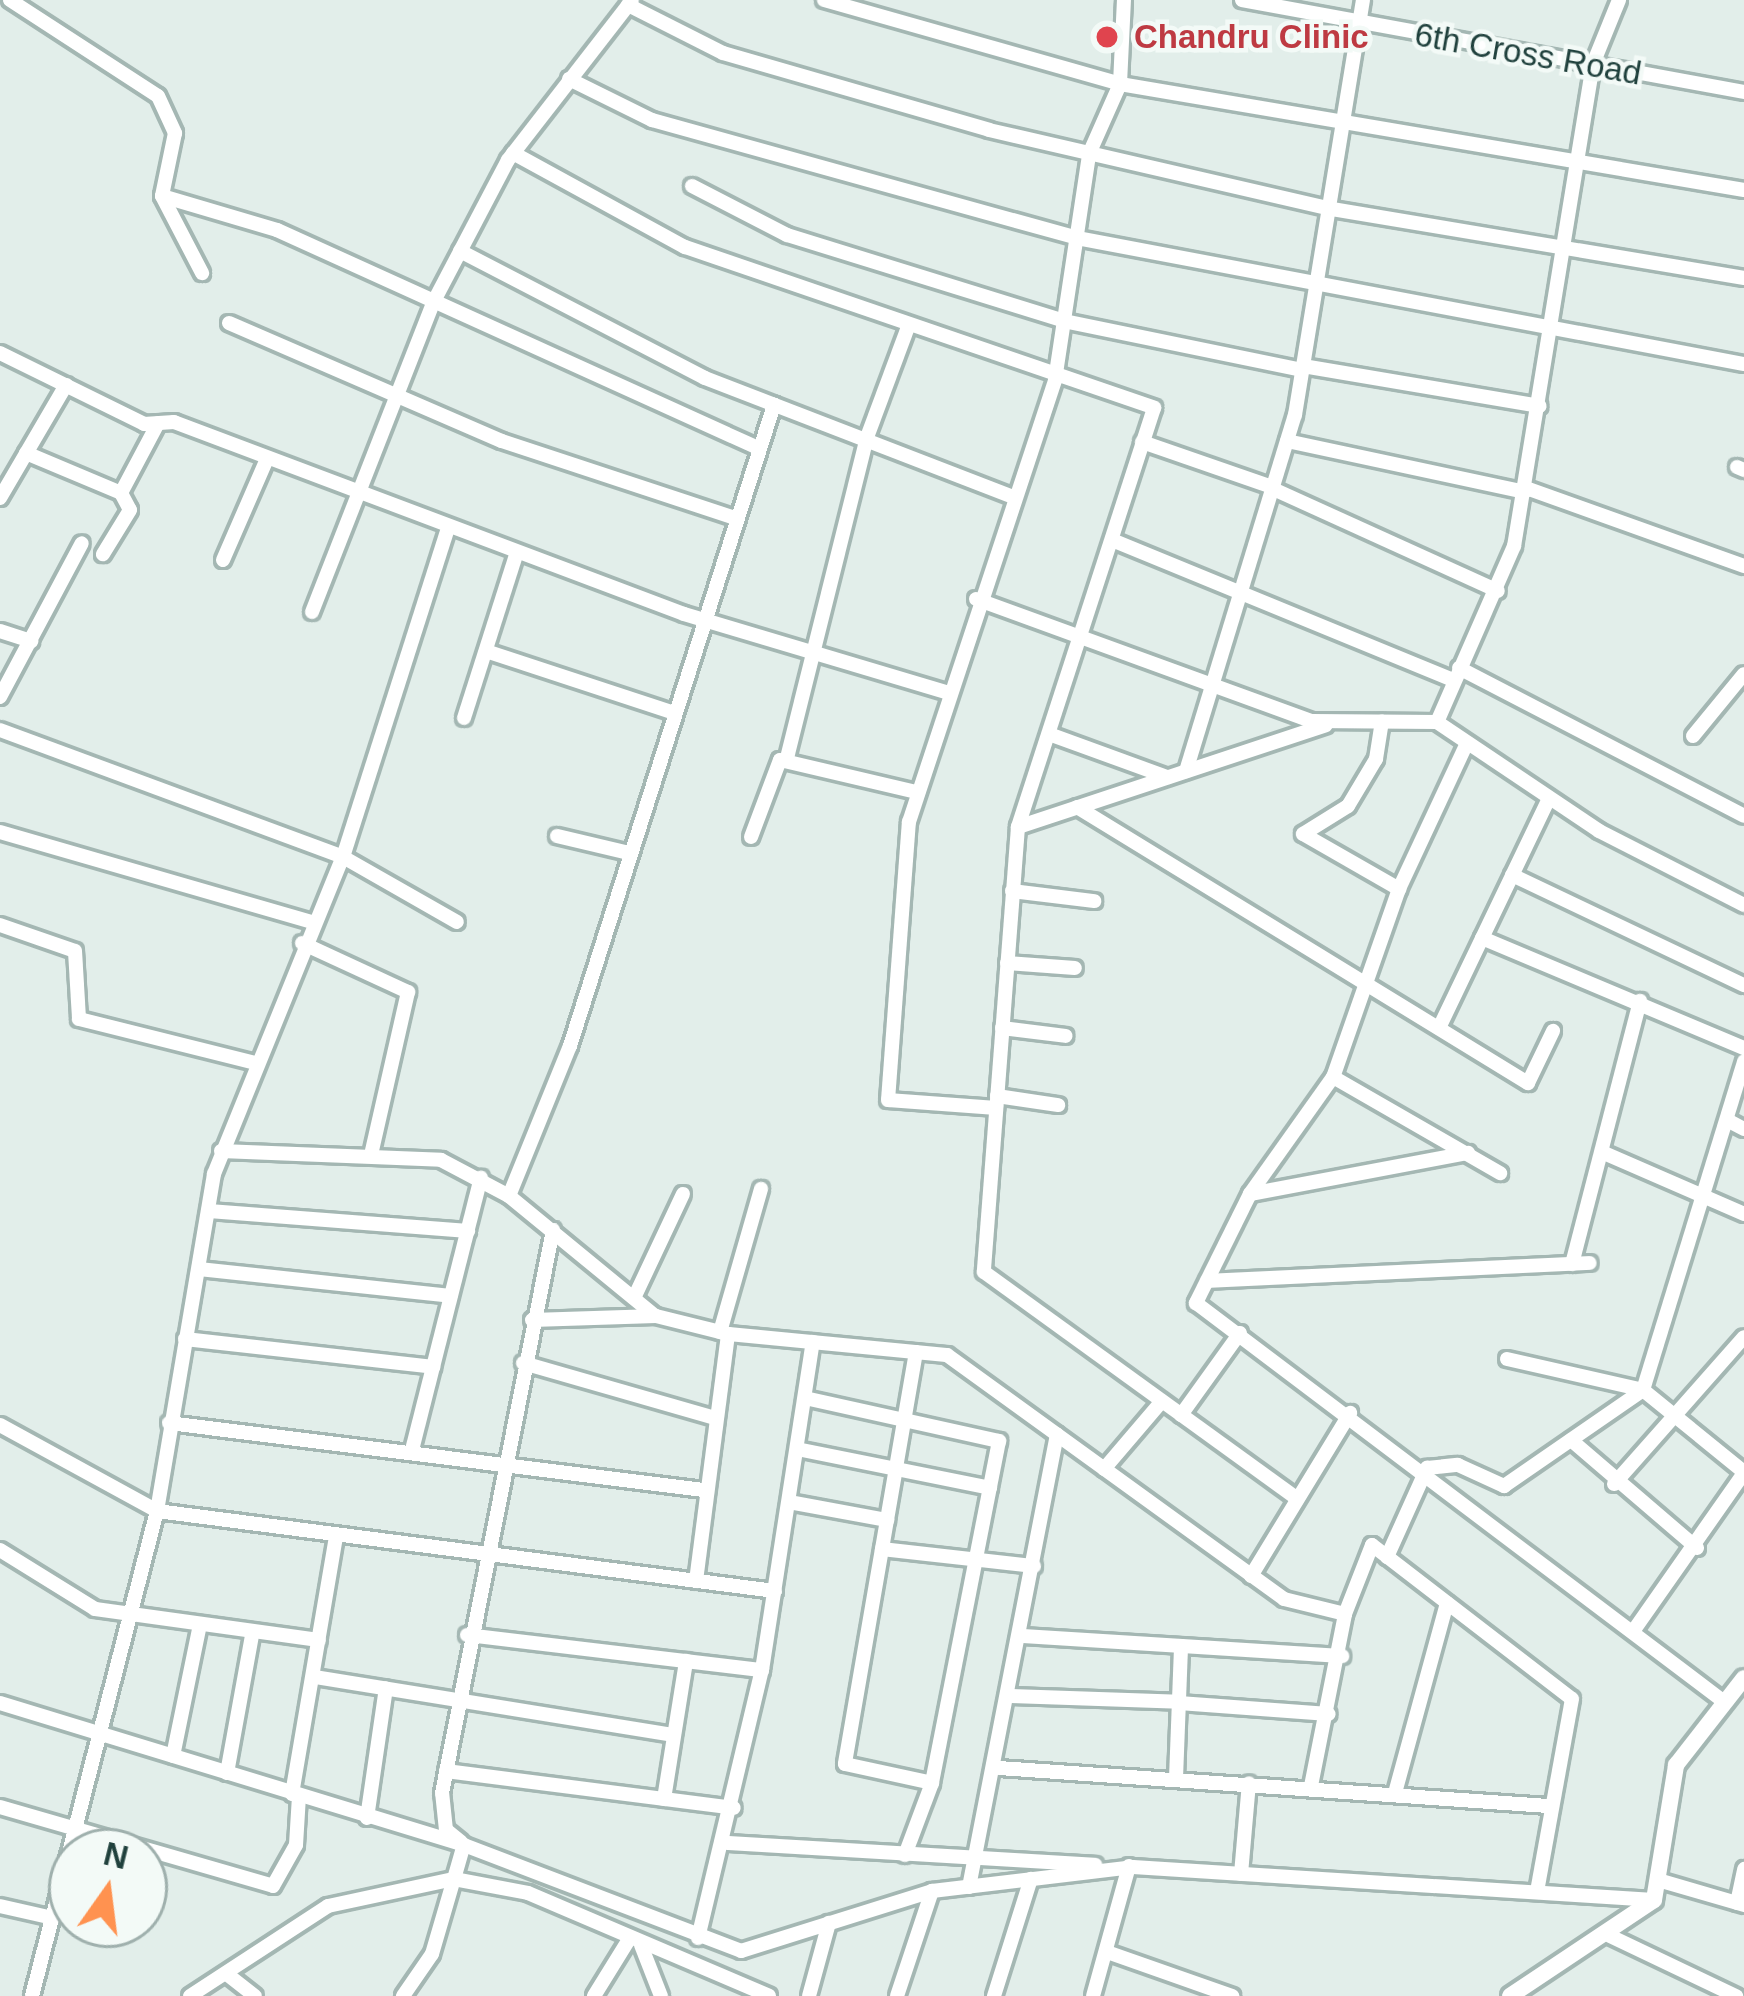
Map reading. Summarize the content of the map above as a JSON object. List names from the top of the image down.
{
  "streets": {
    "street": ["6th Cross Road"]
  },
  "places": ["Chandru Clinic"],
  "north": "top"
}
